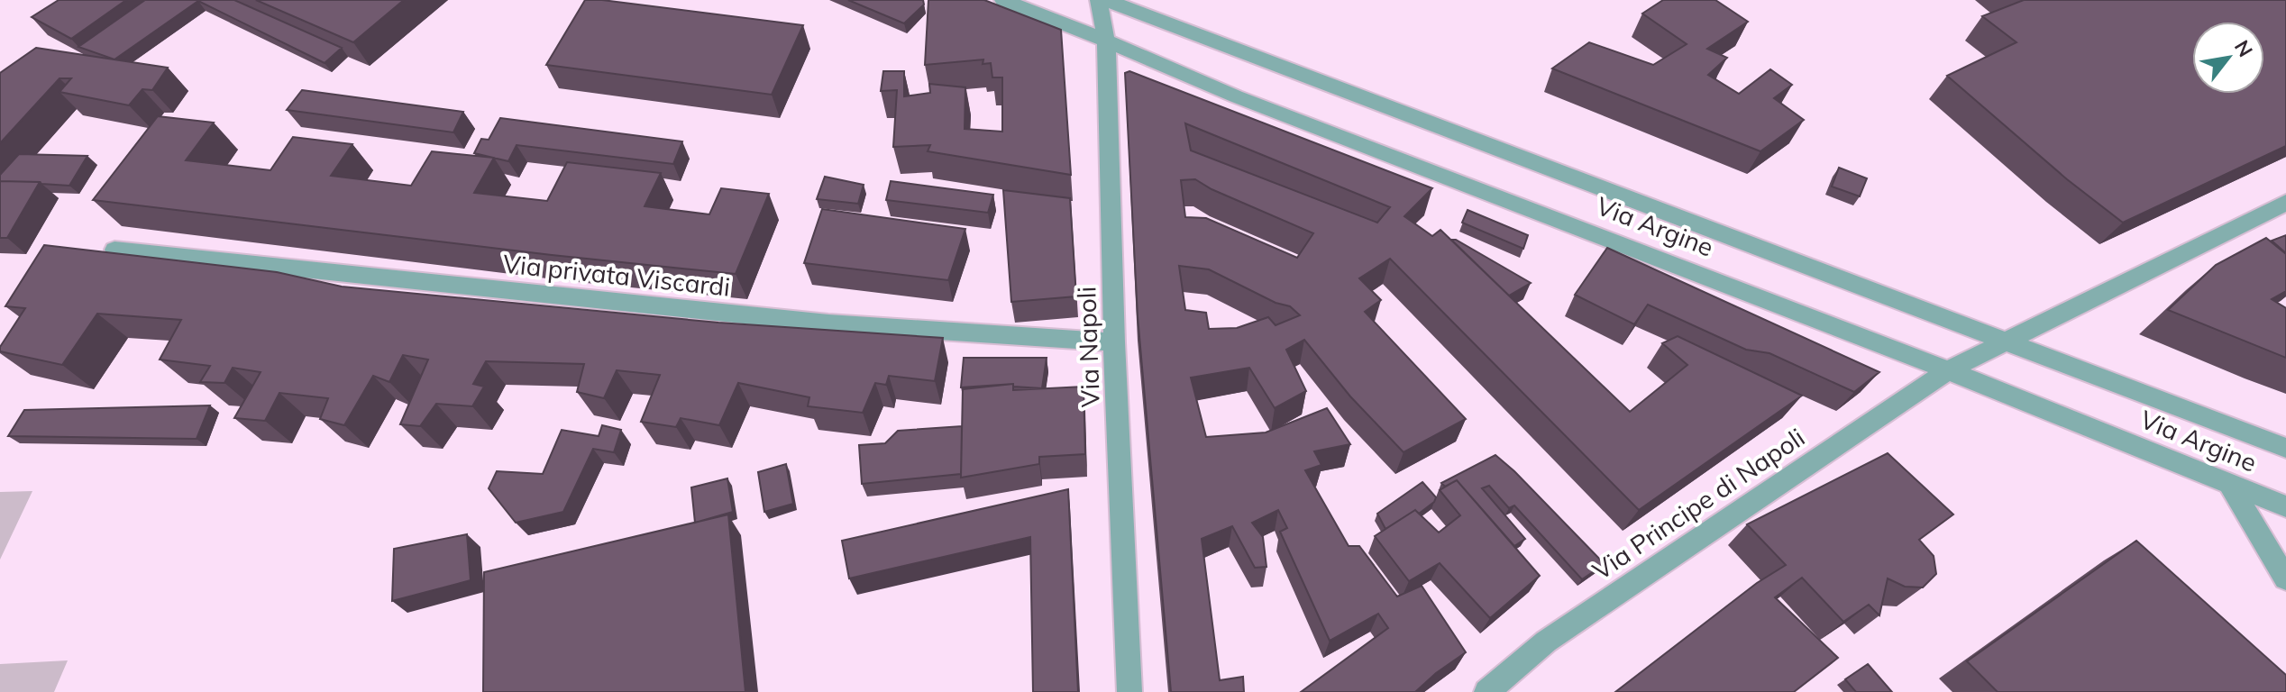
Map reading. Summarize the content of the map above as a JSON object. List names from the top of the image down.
{
  "streets": {
    "street": [
      "Via Argine",
      "Via privata Viscardi",
      "Via Napoli",
      "Via Principe di Napoli"
    ]
  },
  "crossings": [
    ["Via Argine", "Via Napoli"],
    ["Via Argine", "Via Principe di Napoli"],
    ["Via privata Viscardi", "Via Napoli"]
  ],
  "north": "top right"
}
